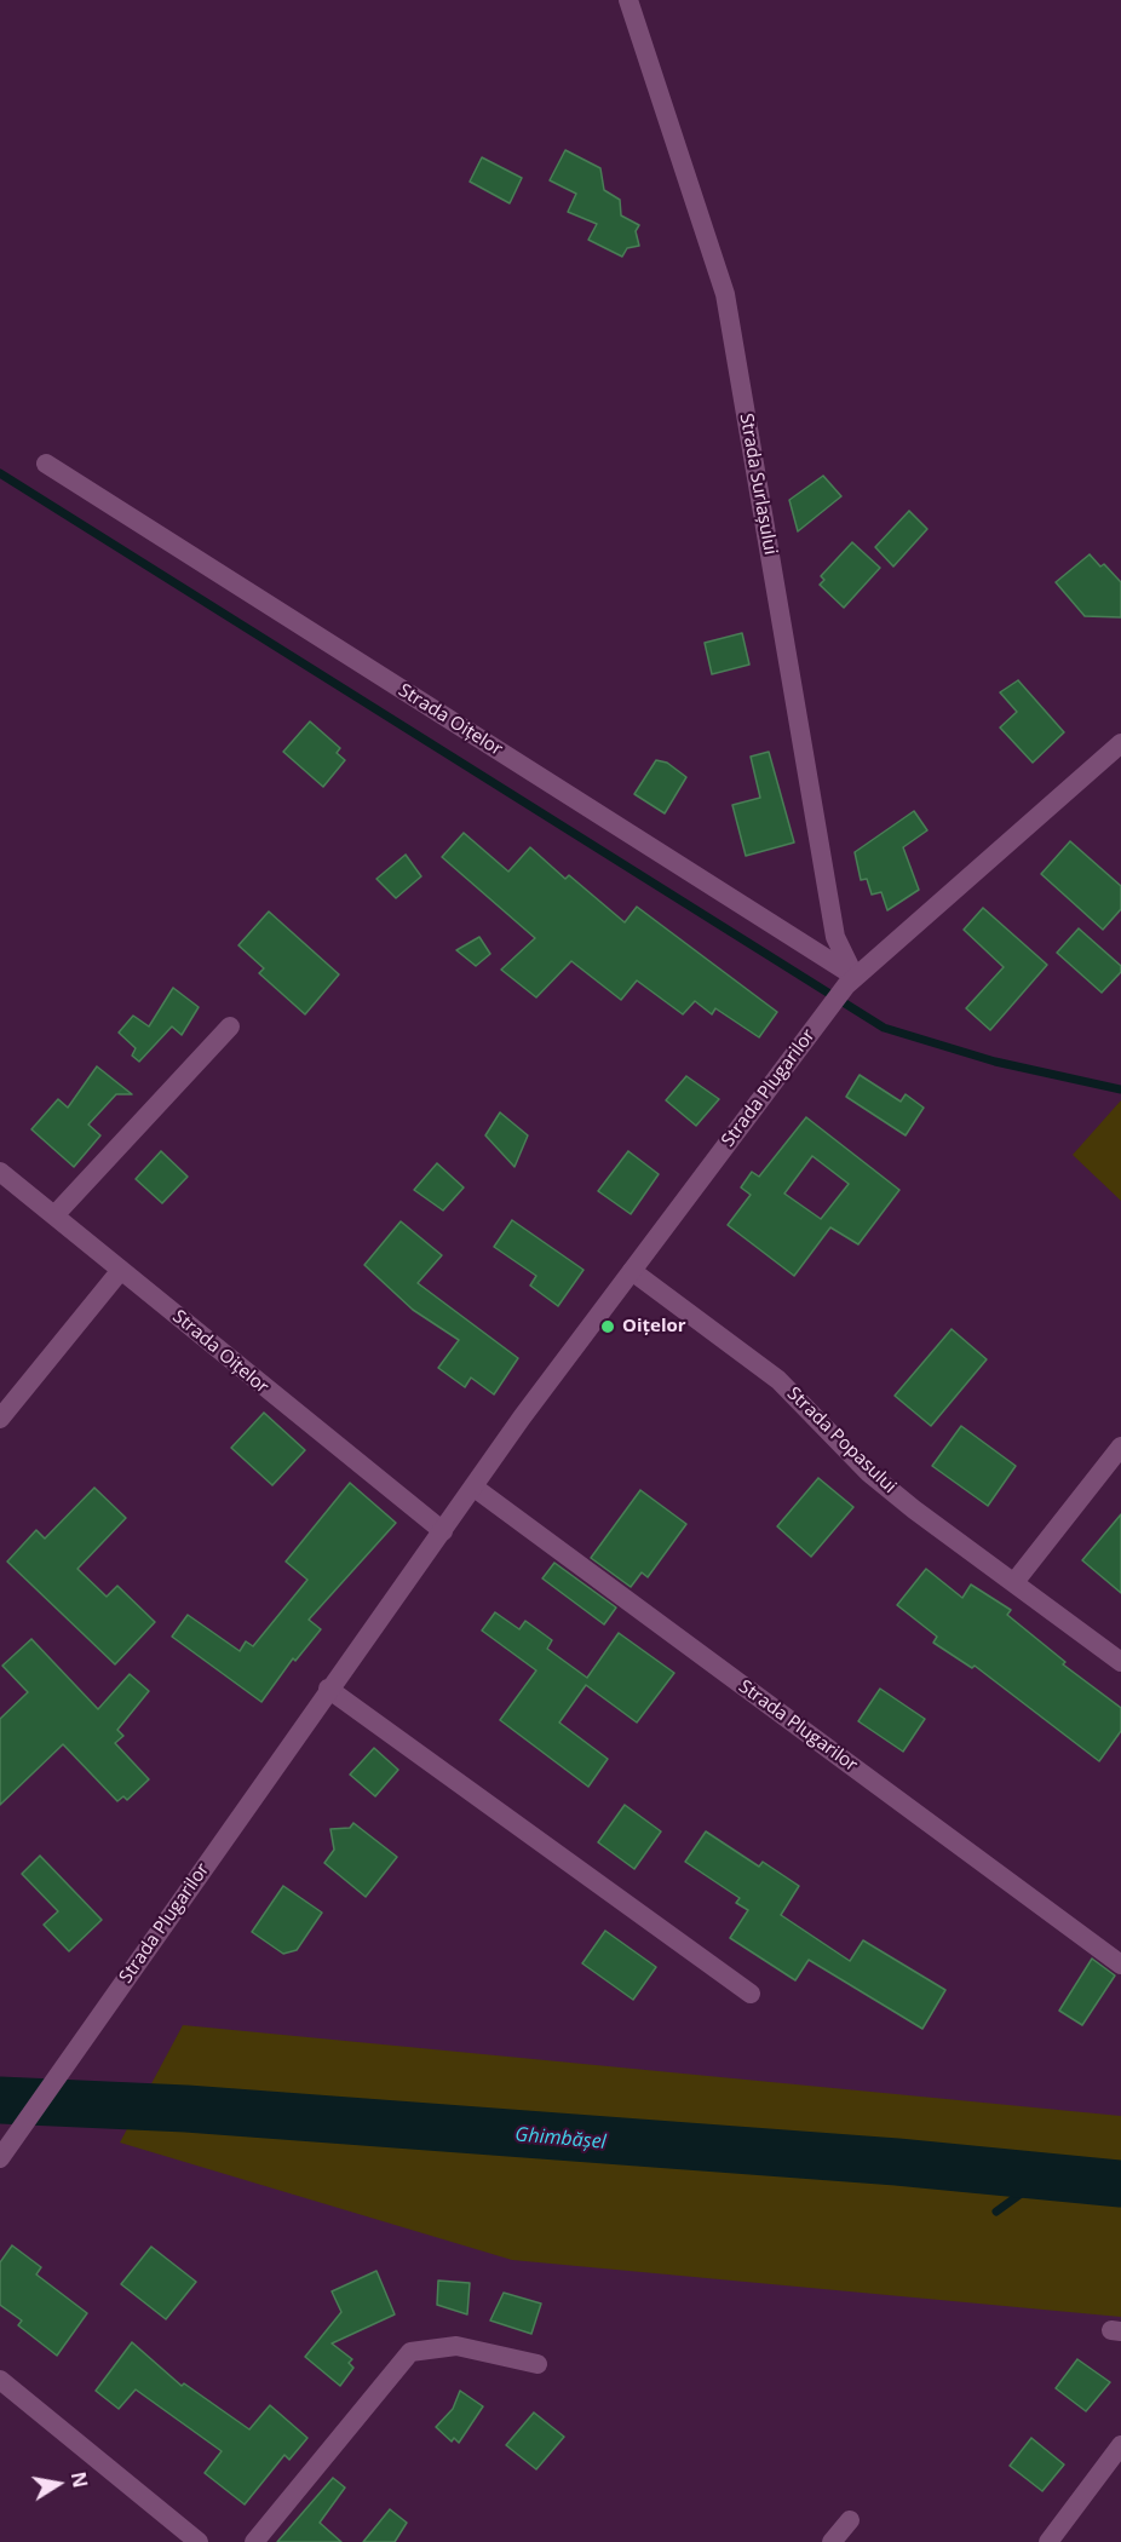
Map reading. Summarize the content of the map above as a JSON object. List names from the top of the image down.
{
  "streets": {
    "street": [
      "Strada Surlașului",
      "Strada Oițelor",
      "Strada Plugarilor",
      "Strada Popasului"
    ]
  },
  "crossings": [
    ["Strada Surlașului", "Strada Oițelor"],
    ["Strada Surlașului", "Strada Plugarilor"],
    ["Strada Oițelor", "Strada Plugarilor"],
    ["Strada Plugarilor", "Strada Popasului"]
  ],
  "water": ["Ghimbășel"],
  "places": ["Oițelor"],
  "north": "right"
}
